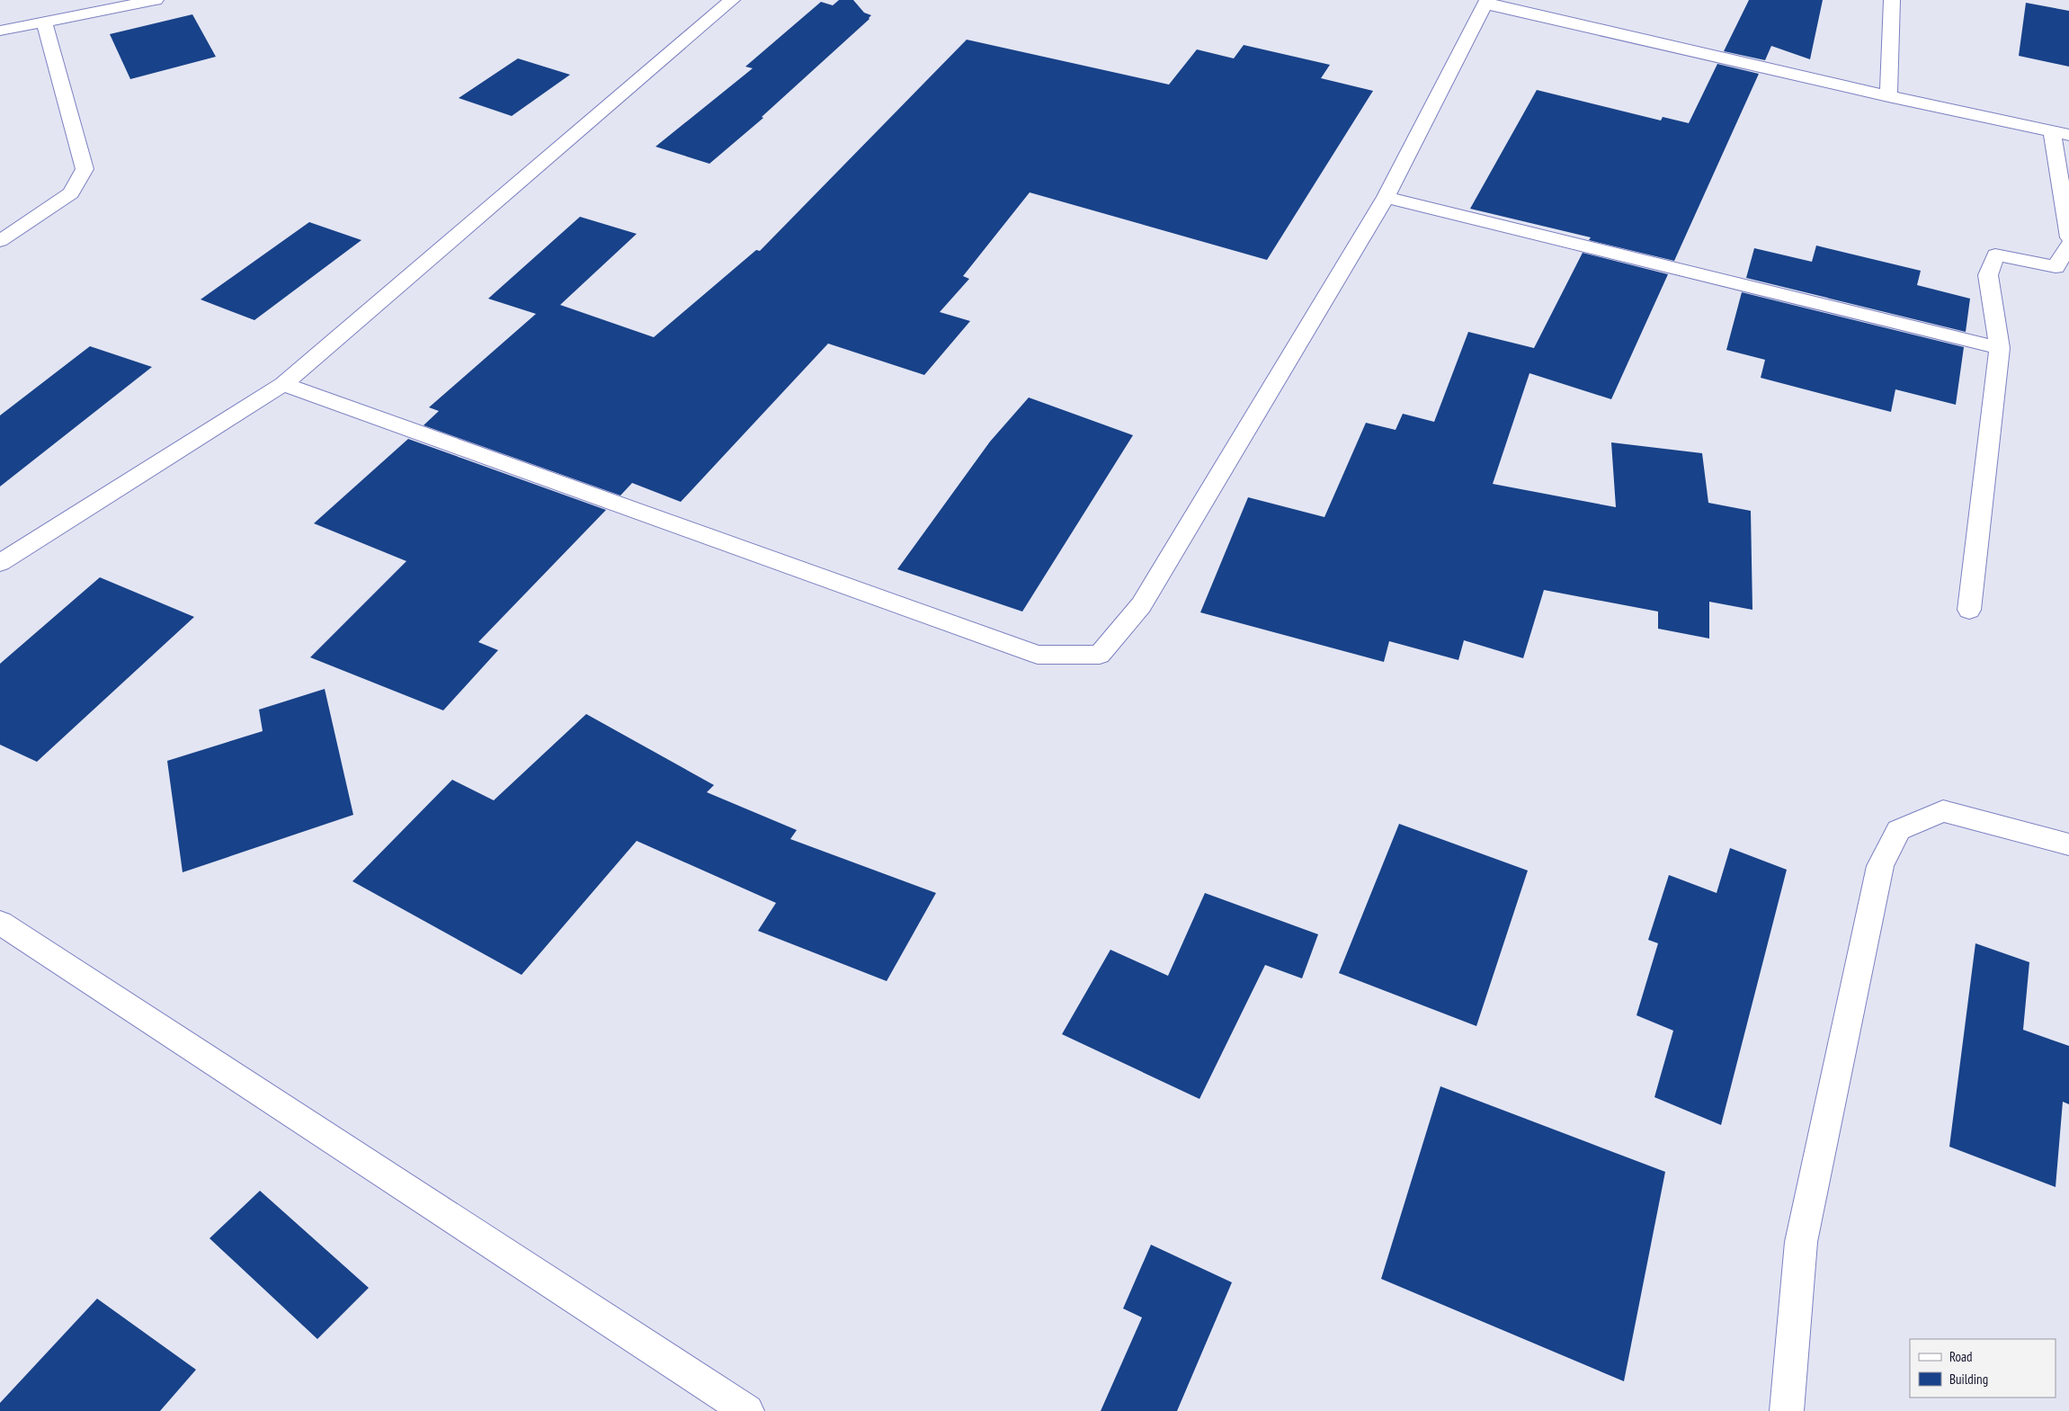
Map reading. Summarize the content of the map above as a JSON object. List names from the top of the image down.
{
  "legend": ["Road", "Building"]
}
